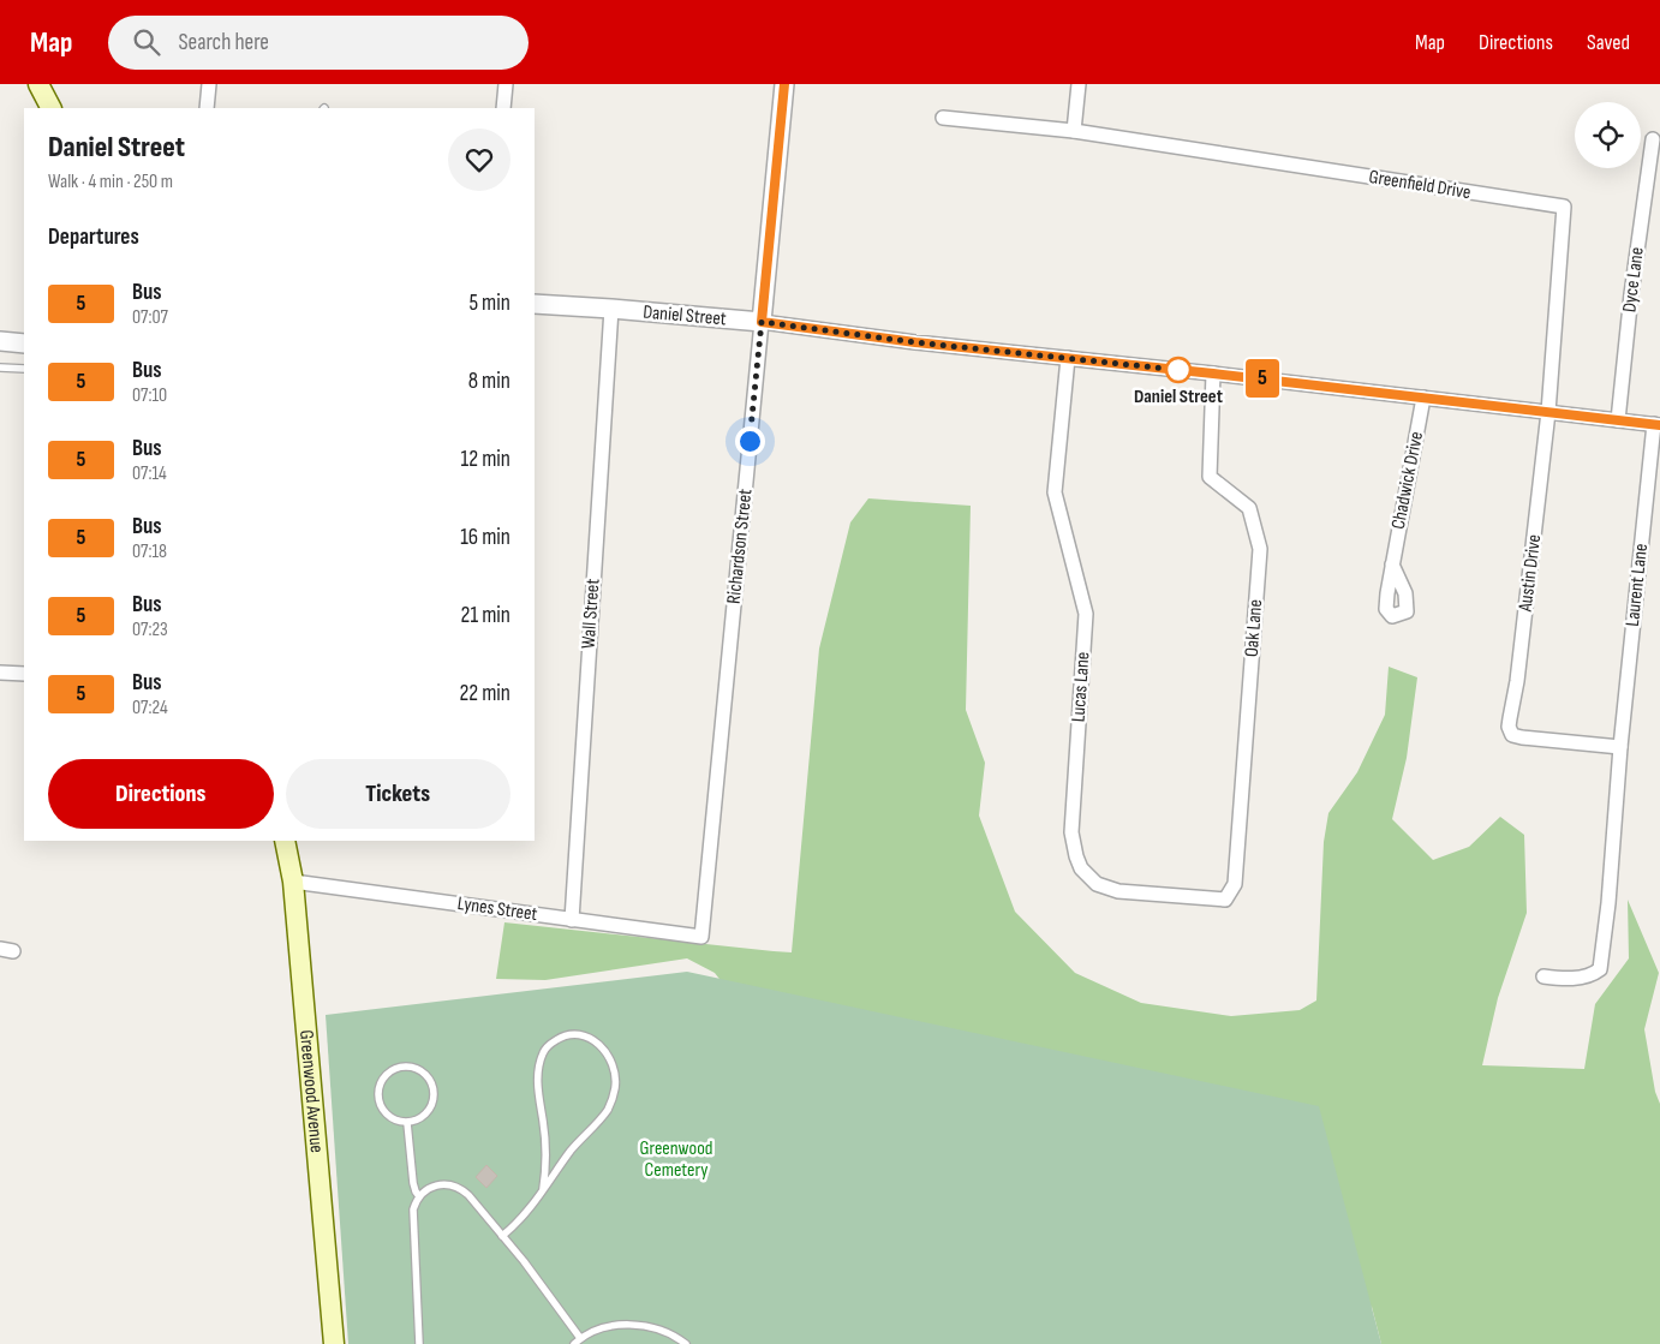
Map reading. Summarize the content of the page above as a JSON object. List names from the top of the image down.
{
  "streets": {
    "main road": ["Greenwood Avenue"],
    "street": [
      "Greenfield Drive",
      "Dyce Lane",
      "Daniel Street",
      "Chadwick Drive",
      "Richardson Street",
      "Austin Drive",
      "Laurent Lane",
      "Wall Street",
      "Oak Lane",
      "Lucas Lane",
      "Lynes Street"
    ]
  },
  "crossings": [
    ["Greenfield Drive", "Daniel Street"],
    ["Greenfield Drive", "Austin Drive"],
    ["Dyce Lane", "Daniel Street"],
    ["Daniel Street", "Chadwick Drive"],
    ["Daniel Street", "Richardson Street"],
    ["Daniel Street", "Austin Drive"],
    ["Daniel Street", "Laurent Lane"],
    ["Daniel Street", "Wall Street"],
    ["Daniel Street", "Oak Lane"],
    ["Daniel Street", "Lucas Lane"],
    ["Richardson Street", "Lynes Street"],
    ["Austin Drive", "Laurent Lane"],
    ["Wall Street", "Lynes Street"],
    ["Oak Lane", "Lucas Lane"],
    ["Lynes Street", "Greenwood Avenue"]
  ],
  "parks": ["Greenwood Cemetery"],
  "places": ["Daniel Street"],
  "lines": ["bus line 5"],
  "page": {
    "header": "Map",
    "search": "Search here",
    "nav": ["Map", "Directions", "Saved"],
    "on_map": "5",
    "heading": [
      ["Daniel Street", "Walk · 4 min · 250 m"],
      "Departures"
    ],
    "list": [
      {
        "mark": "5",
        "name": "Bus",
        "note": "07:07",
        "value": "5 min"
      },
      {
        "mark": "5",
        "name": "Bus",
        "note": "07:10",
        "value": "8 min"
      },
      {
        "mark": "5",
        "name": "Bus",
        "note": "07:14",
        "value": "12 min"
      },
      {
        "mark": "5",
        "name": "Bus",
        "note": "07:18",
        "value": "16 min"
      },
      {
        "mark": "5",
        "name": "Bus",
        "note": "07:23",
        "value": "21 min"
      },
      {
        "mark": "5",
        "name": "Bus",
        "note": "07:24",
        "value": "22 min"
      }
    ],
    "buttons": ["Directions", "Tickets"]
  }
}
